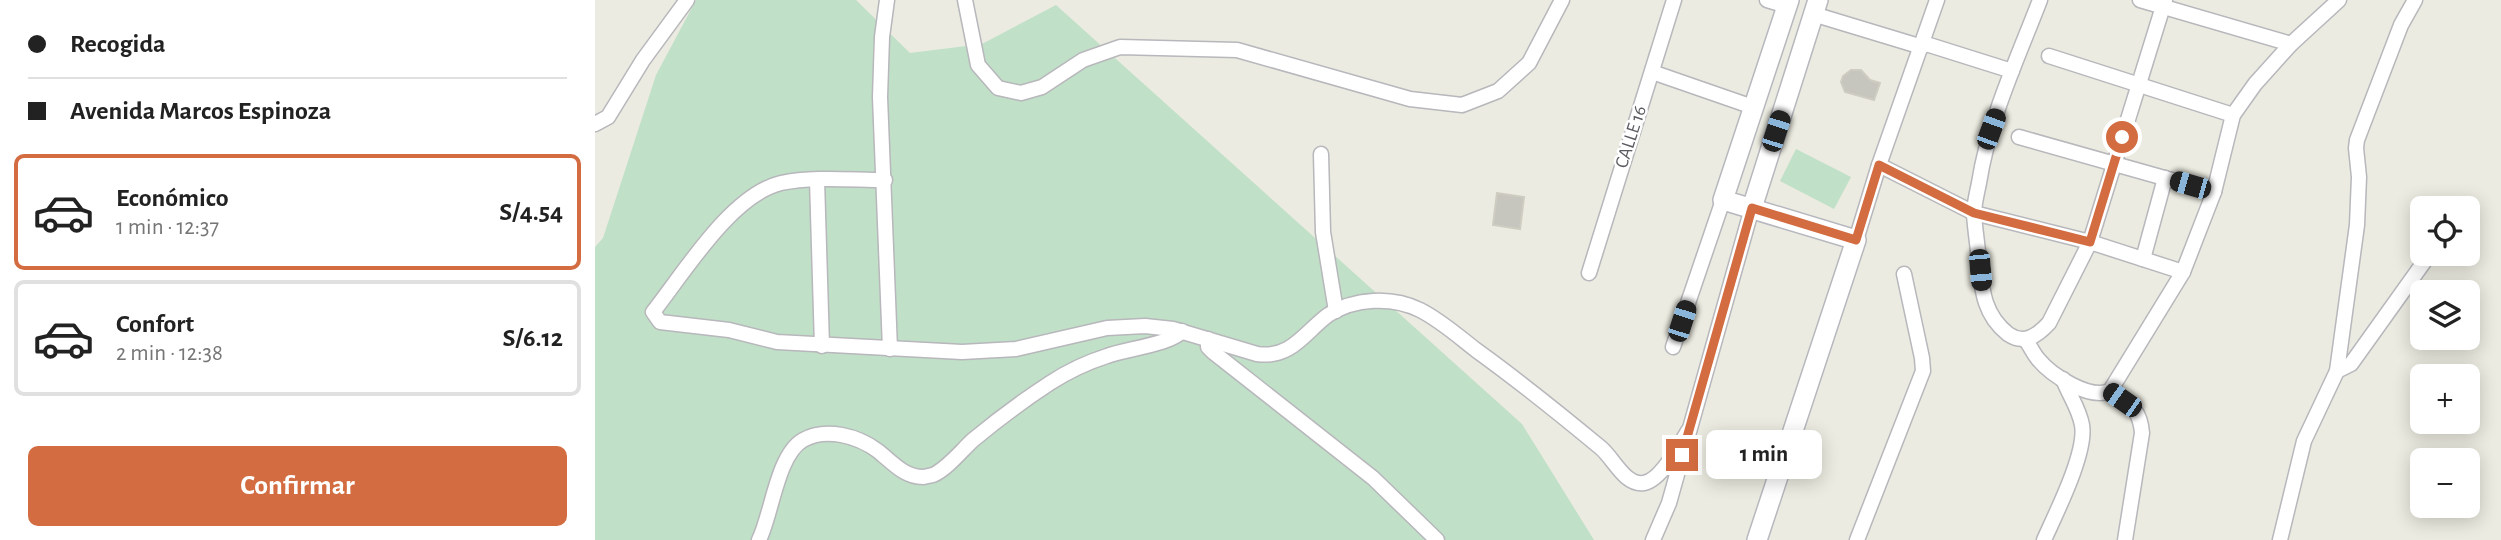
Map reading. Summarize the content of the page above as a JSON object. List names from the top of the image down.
{
  "streets": {
    "street": ["CALLE 16"]
  },
  "page": {
    "banner": ["Recogida", "Avenida Marcos Espinoza"],
    "list": [
      {
        "name": "Económico",
        "note": "1 min · 12:37",
        "value": "S/4.54"
      },
      {
        "name": "Confort",
        "note": "2 min · 12:38",
        "value": "S/6.12"
      }
    ],
    "map_buttons": ["+", "−"],
    "bubble": "1 min",
    "buttons": "Confirmar"
  }
}
